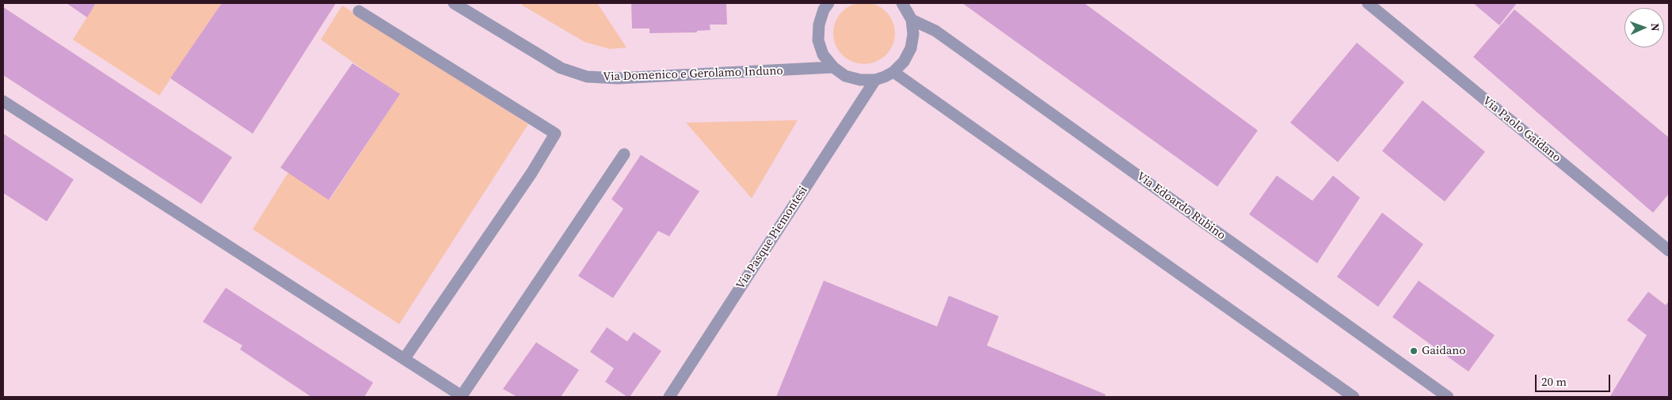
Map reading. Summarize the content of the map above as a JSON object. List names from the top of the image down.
{
  "streets": {
    "street": [
      "Via Domenico e Gerolamo Induno",
      "Via Paolo Gaidano",
      "Via Edoardo Rubino",
      "Via Pasque Piemontesi"
    ]
  },
  "places": ["Gaidano"],
  "scale_bar": "20 m",
  "north": "right"
}
